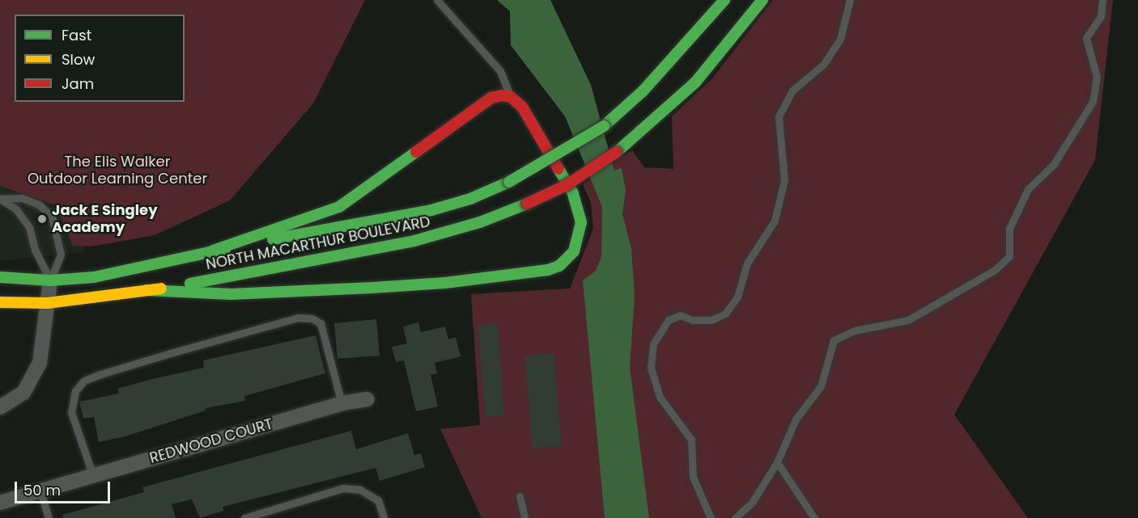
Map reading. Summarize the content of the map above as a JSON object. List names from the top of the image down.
{
  "streets": {
    "main road": ["NORTH MACARTHUR BOULEVARD"],
    "street": ["REDWOOD COURT"]
  },
  "parks": ["The Elis Walker Outdoor Learning Center"],
  "places": ["Jack E Singley Academy"],
  "legend": ["Fast", "Slow", "Jam"],
  "scale_bar": "50 m"
}
